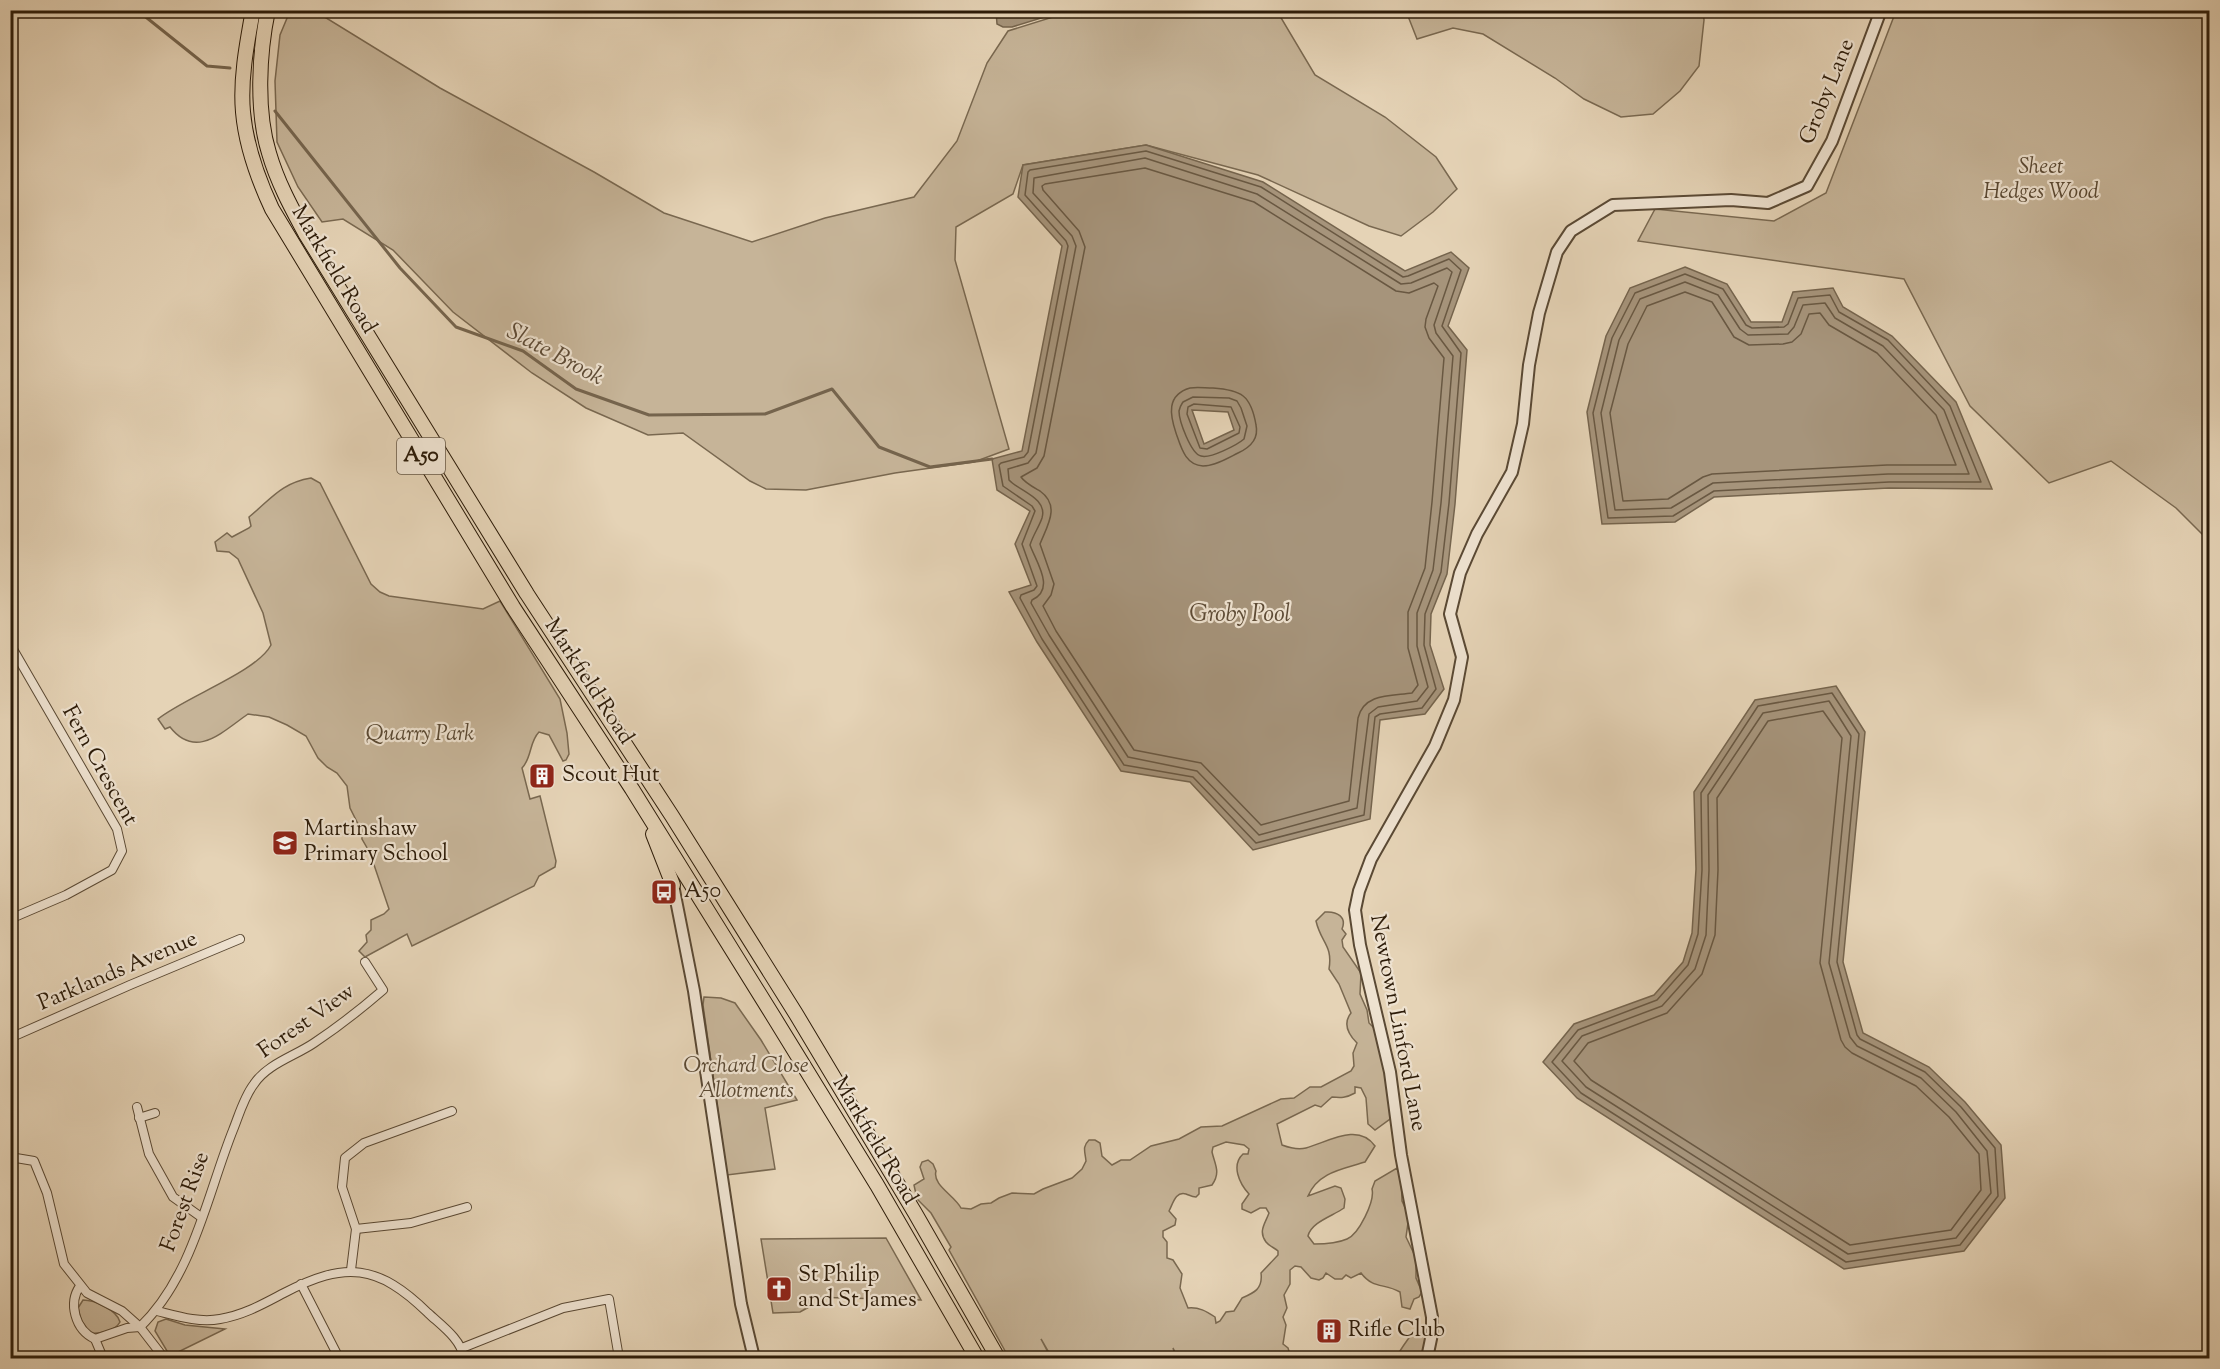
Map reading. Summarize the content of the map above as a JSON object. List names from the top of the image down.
{
  "streets": {
    "highway": ["Markfield Road", "A50"],
    "street": [
      "Groby Lane",
      "Fern Crescent",
      "Parklands Avenue",
      "Forest View",
      "Newtown Linford Lane",
      "Forest Rise"
    ]
  },
  "crossings": [
    ["Groby Lane", "Newtown Linford Lane"],
    ["Forest View", "Forest Rise"]
  ],
  "water": ["Slate Brook", "Groby Pool"],
  "parks": ["Sheet Hedges Wood", "Quarry Park", "Orchard Close Allotments"],
  "places": {
    "building": ["Scout Hut", "Rifle Club"],
    "school or university": ["Martinshaw Primary School"],
    "bus stop": ["A50"],
    "church": ["St Philip and St James"]
  }
}
